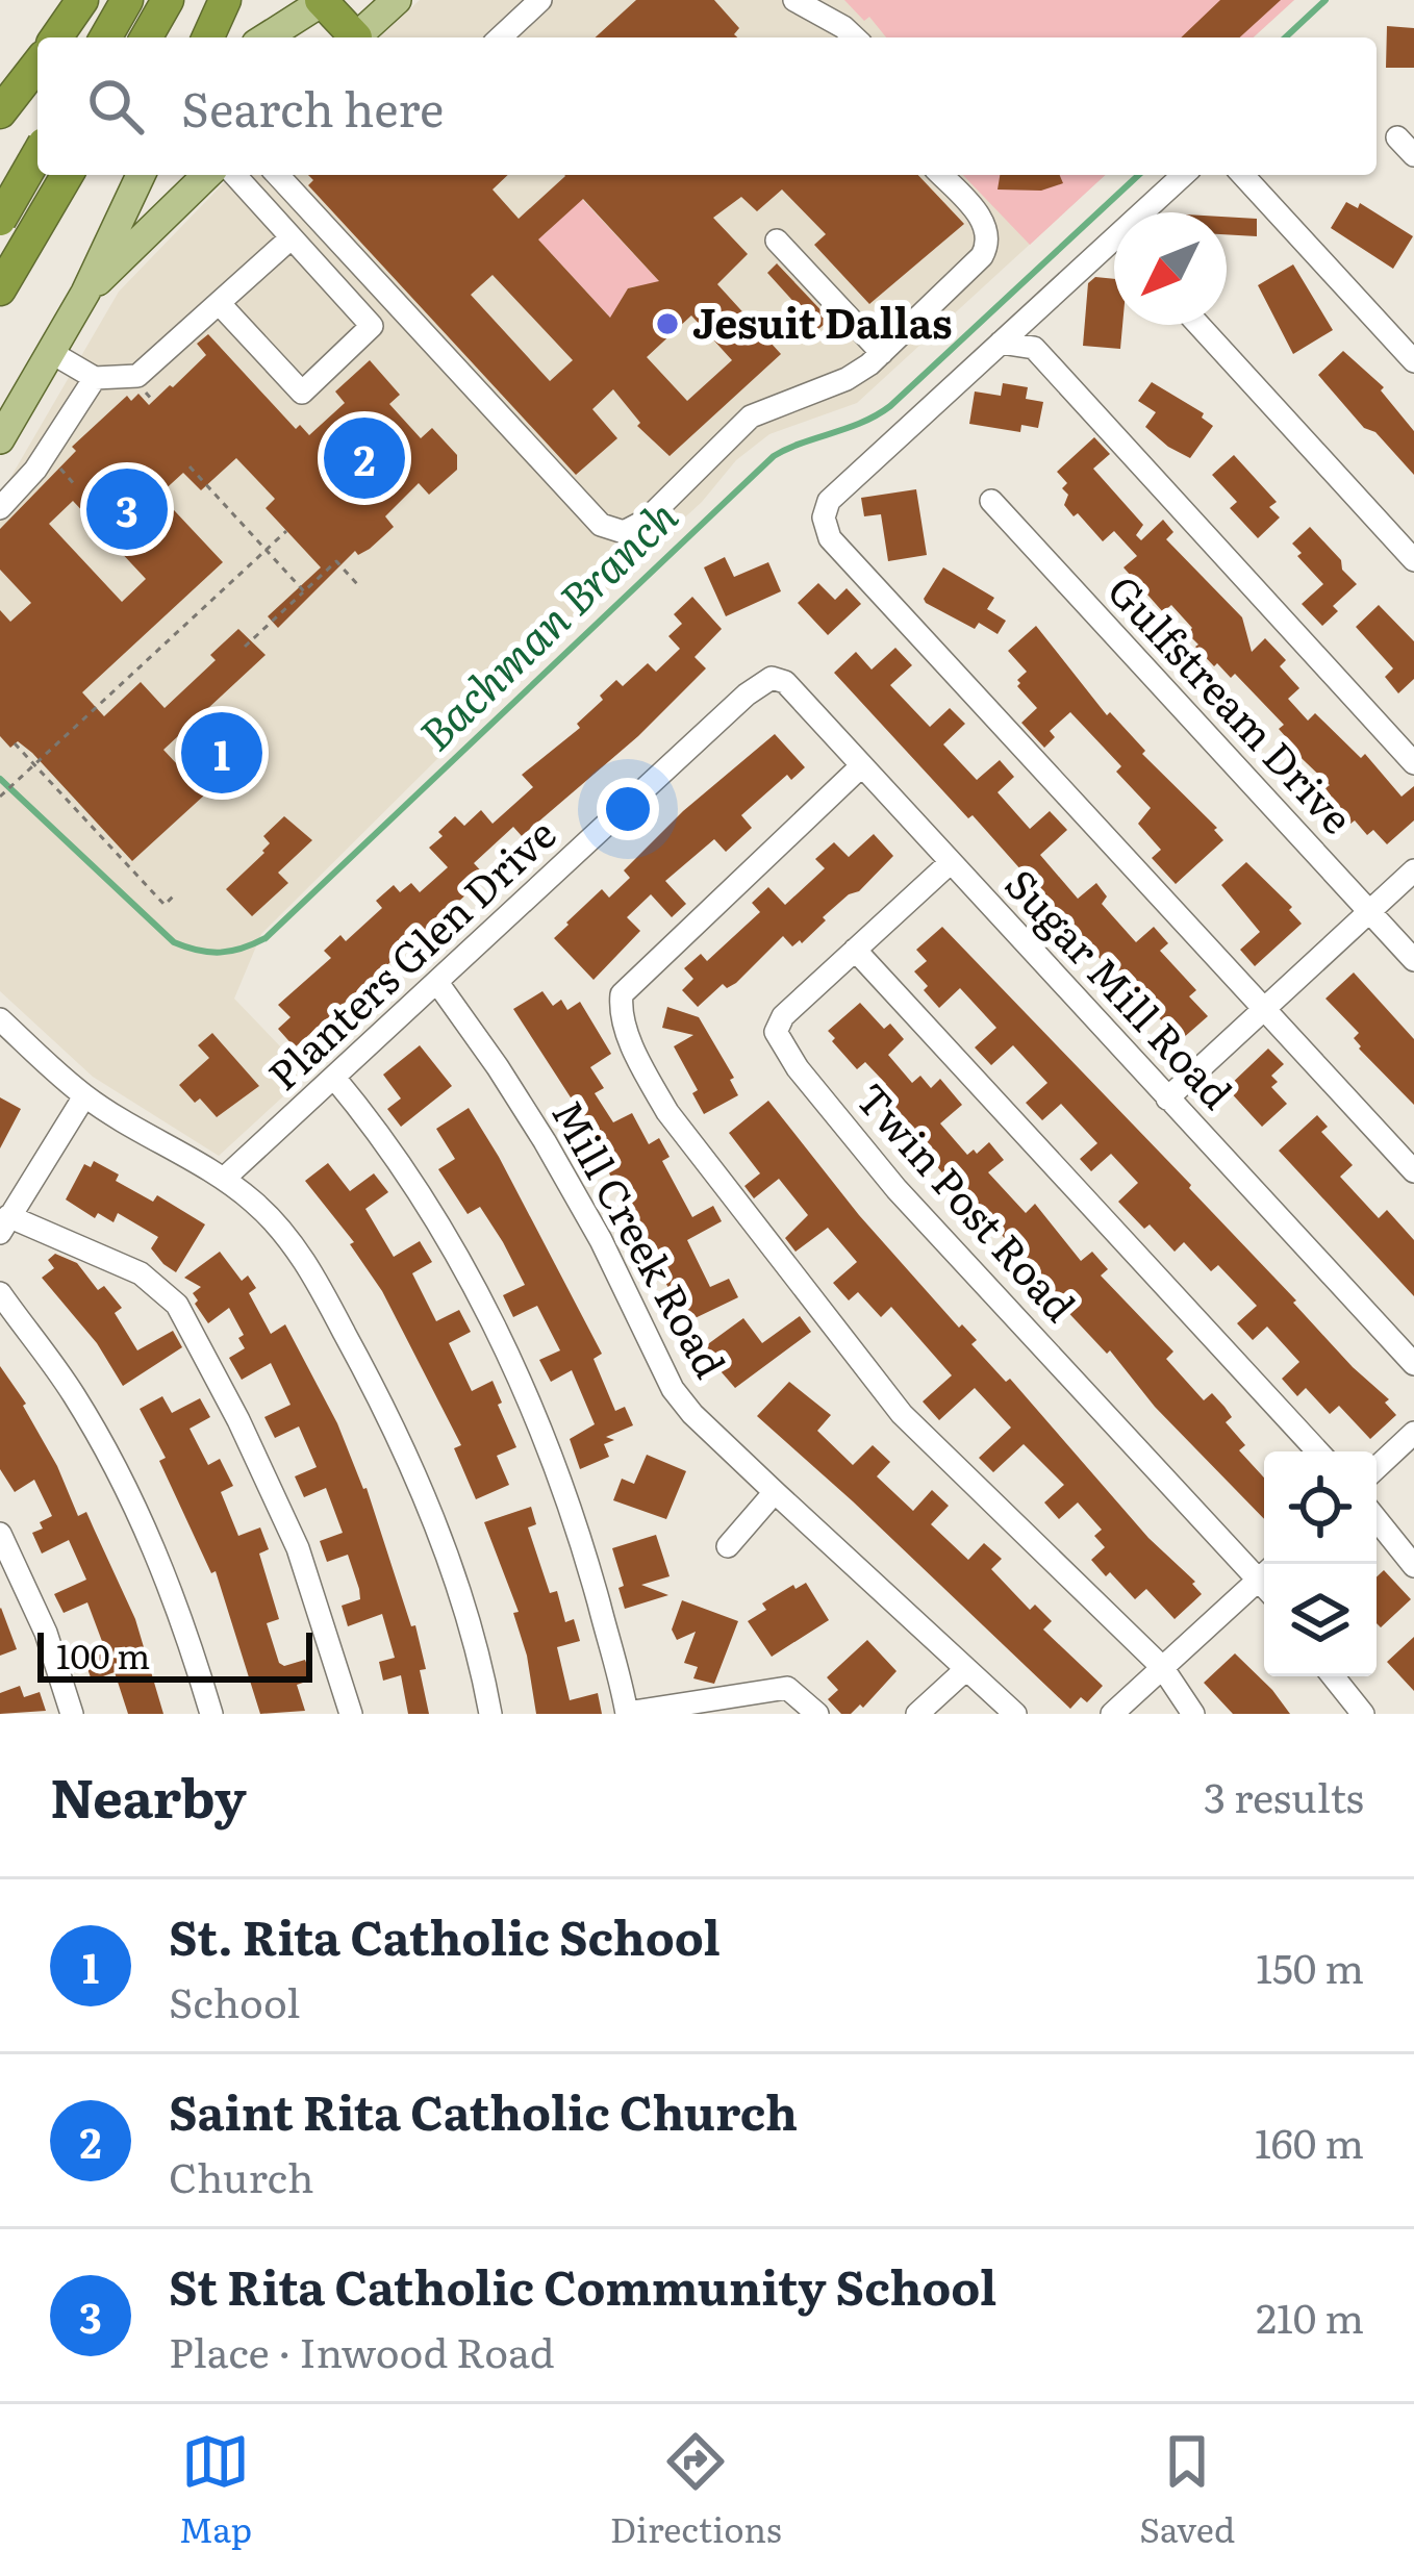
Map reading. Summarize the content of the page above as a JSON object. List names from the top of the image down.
{
  "streets": {
    "street": [
      "Gulfstream Drive",
      "Planters Glen Drive",
      "Sugar Mill Road",
      "Twin Post Road",
      "Mill Creek Road"
    ]
  },
  "crossings": [
    ["Planters Glen Drive", "Sugar Mill Road"],
    ["Planters Glen Drive", "Mill Creek Road"],
    ["Sugar Mill Road", "Twin Post Road"]
  ],
  "water": ["Bachman Branch"],
  "places": ["Jesuit Dallas"],
  "scale_bar": "100 m",
  "north": "bottom left",
  "page": {
    "search": "Search here",
    "pins": ["2", "3", "1"],
    "scale": "100 m",
    "heading": ["Nearby", "3 results"],
    "list": [
      {
        "mark": "1",
        "name": "St. Rita Catholic School",
        "note": "School",
        "value": "150 m"
      },
      {
        "mark": "2",
        "name": "Saint Rita Catholic Church",
        "note": "Church",
        "value": "160 m"
      },
      {
        "mark": "3",
        "name": "St Rita Catholic Community School",
        "note": "Place · Inwood Road",
        "value": "210 m"
      }
    ],
    "nav": ["Map", "Directions", "Saved"]
  }
}
